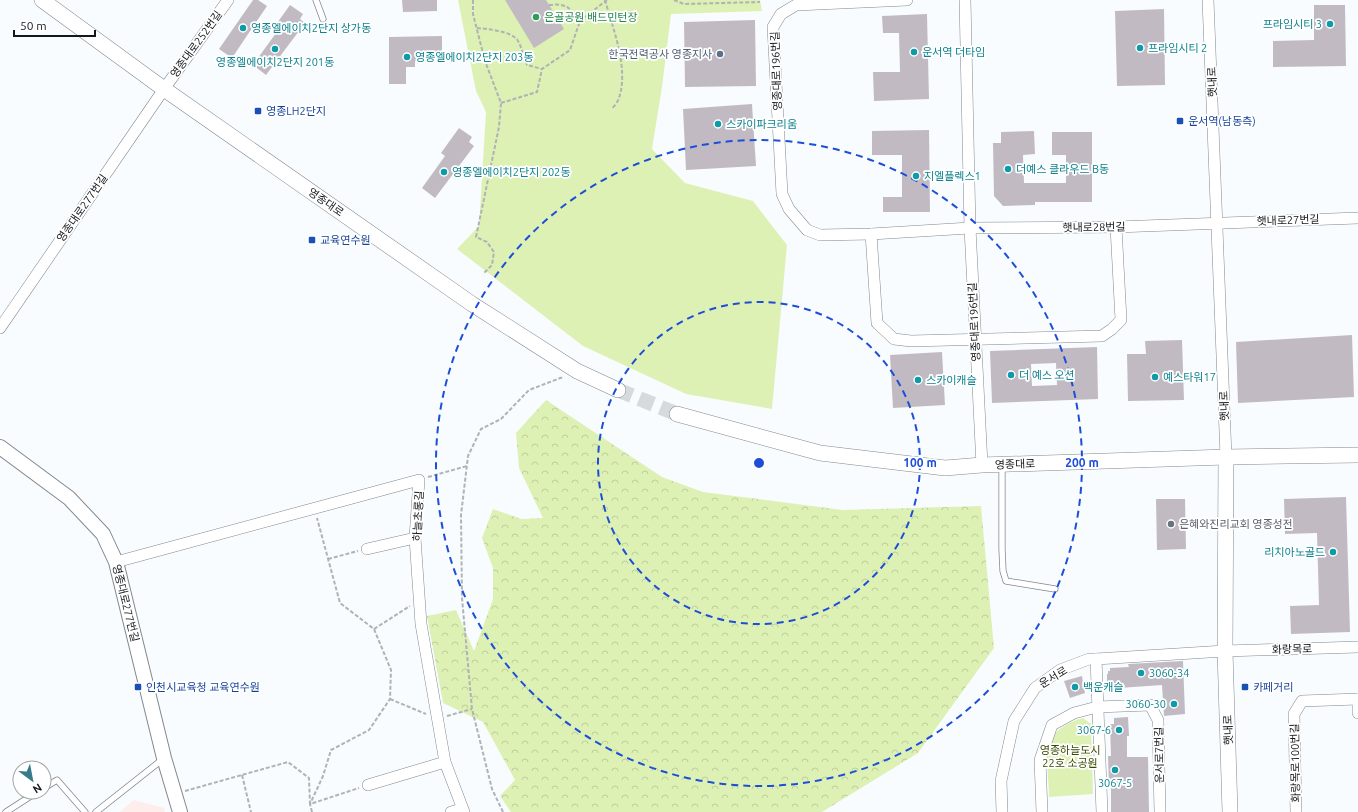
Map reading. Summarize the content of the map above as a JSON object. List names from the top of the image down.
{
  "streets": {
    "main road": ["햇내로", "영종대로"],
    "street": [
      "영종대로252번길",
      "영종대로196번길",
      "영종대로277번길",
      "햇내로27번길",
      "햇내로28번길",
      "하늘초롱길",
      "화랑목로",
      "운서로",
      "운서로7번길",
      "화랑목로100번길"
    ]
  },
  "crossings": [
    ["영종대로252번길", "영종대로"],
    ["영종대로252번길", "영종대로277번길"],
    ["영종대로196번길", "영종대로"],
    ["영종대로196번길", "햇내로28번길"],
    ["햇내로", "영종대로"],
    ["햇내로", "햇내로27번길"],
    ["햇내로", "햇내로28번길"],
    ["햇내로", "화랑목로"],
    ["햇내로", "운서로"],
    ["영종대로", "영종대로277번길"],
    ["영종대로277번길", "하늘초롱길"],
    ["햇내로27번길", "햇내로28번길"],
    ["화랑목로", "운서로"]
  ],
  "parks": ["영종하늘도시 22호 소공원"],
  "places": {
    "other": [
      "은골공원 배드민턴장",
      "프라임시티 3",
      "영종엘에이치2단지 상가동",
      "프라임시티 2",
      "영종엘에이치2단지 201동",
      "운서역 더타임",
      "한국전력공사 영종지사",
      "영종엘에이치2단지 203동",
      "스카이파크리움",
      "더예스 클라우드 B동",
      "영종엘에이치2단지 202동",
      "지엘플렉스1",
      "더 예스 오션",
      "예스타워17",
      "스카이캐슬",
      "은혜와진리교회 영종성전",
      "리치아노골드",
      "3060-34",
      "백운캐슬",
      "3060-30",
      "3067-6",
      "3067-5"
    ],
    "transit": [
      "영종LH2단지",
      "운서역(남동측)",
      "교육연수원",
      "인천시교육청 교육연수원",
      "카페거리"
    ]
  },
  "scale_bar": "50 m",
  "north": "bottom right",
  "rings": ["100 m", "200 m"]
}
